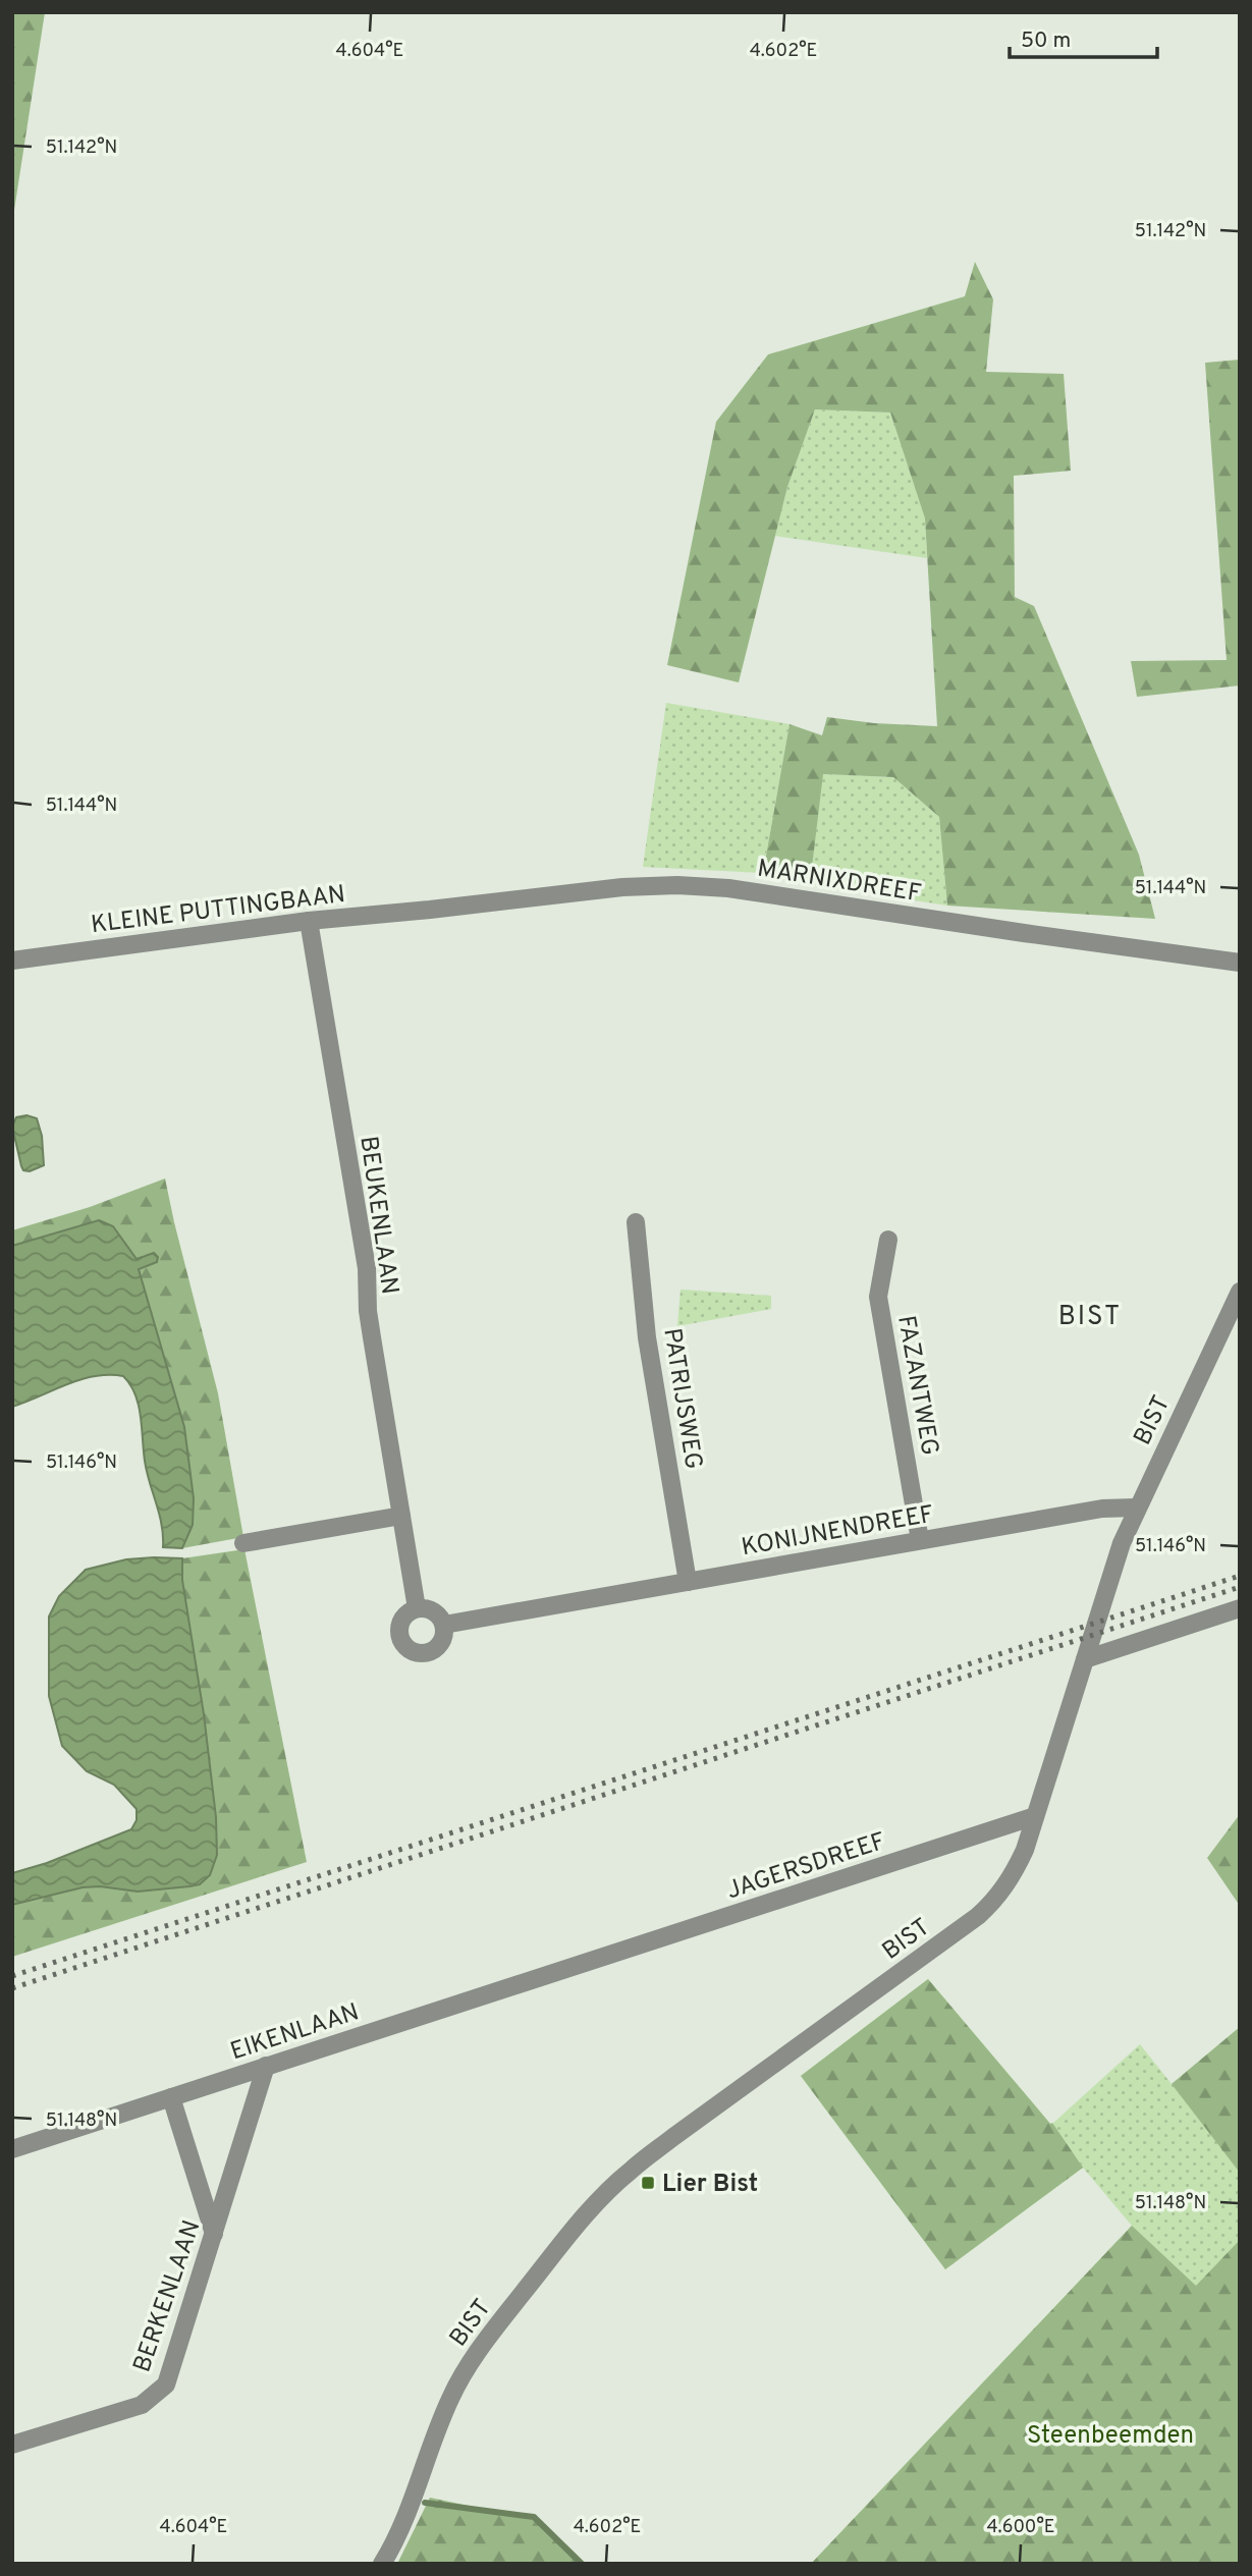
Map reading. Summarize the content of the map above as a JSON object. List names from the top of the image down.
{
  "streets": {
    "street": [
      "MARNIXDREEF",
      "KLEINE PUTTINGBAAN",
      "BEUKENLAAN",
      "FAZANTWEG",
      "PATRIJSWEG",
      "BIST",
      "KONIJNENDREEF",
      "JAGERSDREEF",
      "EIKENLAAN",
      "BERKENLAAN"
    ]
  },
  "crossings": [
    ["MARNIXDREEF", "KLEINE PUTTINGBAAN"],
    ["KLEINE PUTTINGBAAN", "BEUKENLAAN"],
    ["BEUKENLAAN", "KONIJNENDREEF"],
    ["FAZANTWEG", "KONIJNENDREEF"],
    ["PATRIJSWEG", "KONIJNENDREEF"],
    ["BIST", "KONIJNENDREEF"],
    ["BIST", "JAGERSDREEF"],
    ["JAGERSDREEF", "EIKENLAAN"],
    ["EIKENLAAN", "BERKENLAAN"]
  ],
  "districts": ["BIST"],
  "parks": ["Steenbeemden"],
  "places": {
    "transit": ["Lier Bist"]
  },
  "scale_bar": "50 m",
  "coordinates": [
    "4.604°E",
    "4.602°E",
    "51.142°N",
    "51.144°N",
    "51.146°N",
    "51.148°N",
    "4.600°E"
  ]
}
